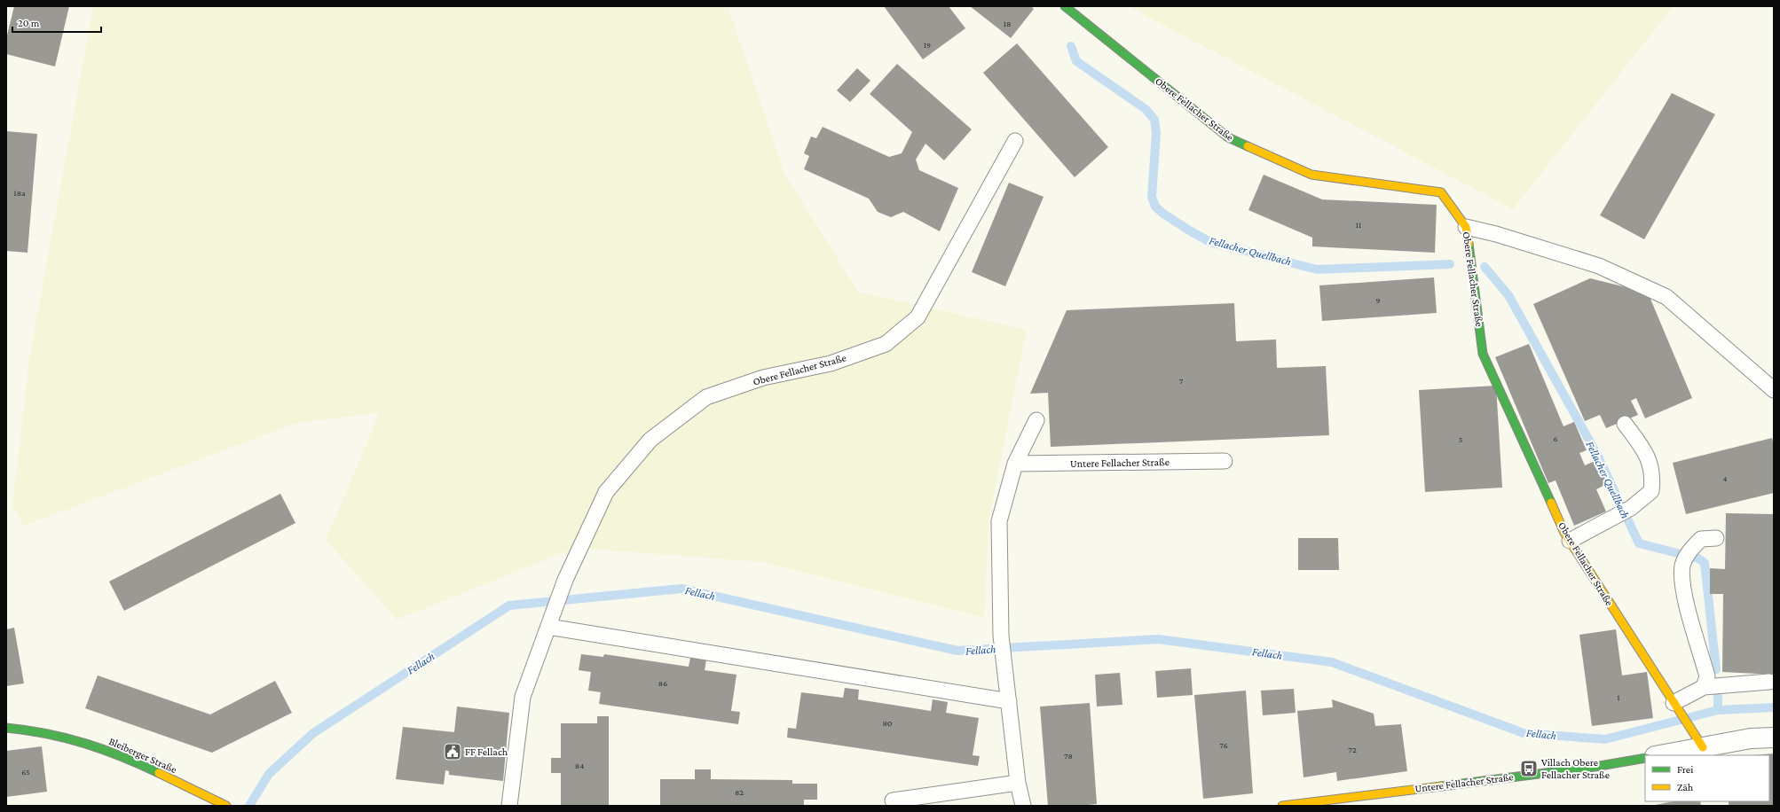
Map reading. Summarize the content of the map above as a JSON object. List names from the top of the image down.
{
  "streets": {
    "street": ["Obere Fellacher Straße", "Untere Fellacher Straße", "Bleiberger Straße"]
  },
  "water": ["Fellacher Quellbach", "Fellach"],
  "places": {
    "public building": ["FF Fellach"],
    "bus stop": ["Villach Obere Fellacher Straße"]
  },
  "house_numbers": [
    "18",
    "19",
    "18a",
    "11",
    "9",
    "7",
    "6",
    "5",
    "4",
    "86",
    "1",
    "80",
    "76",
    "72",
    "78",
    "84",
    "65",
    "82"
  ],
  "legend": ["Frei", "Zäh"],
  "scale_bar": "20 m"
}
